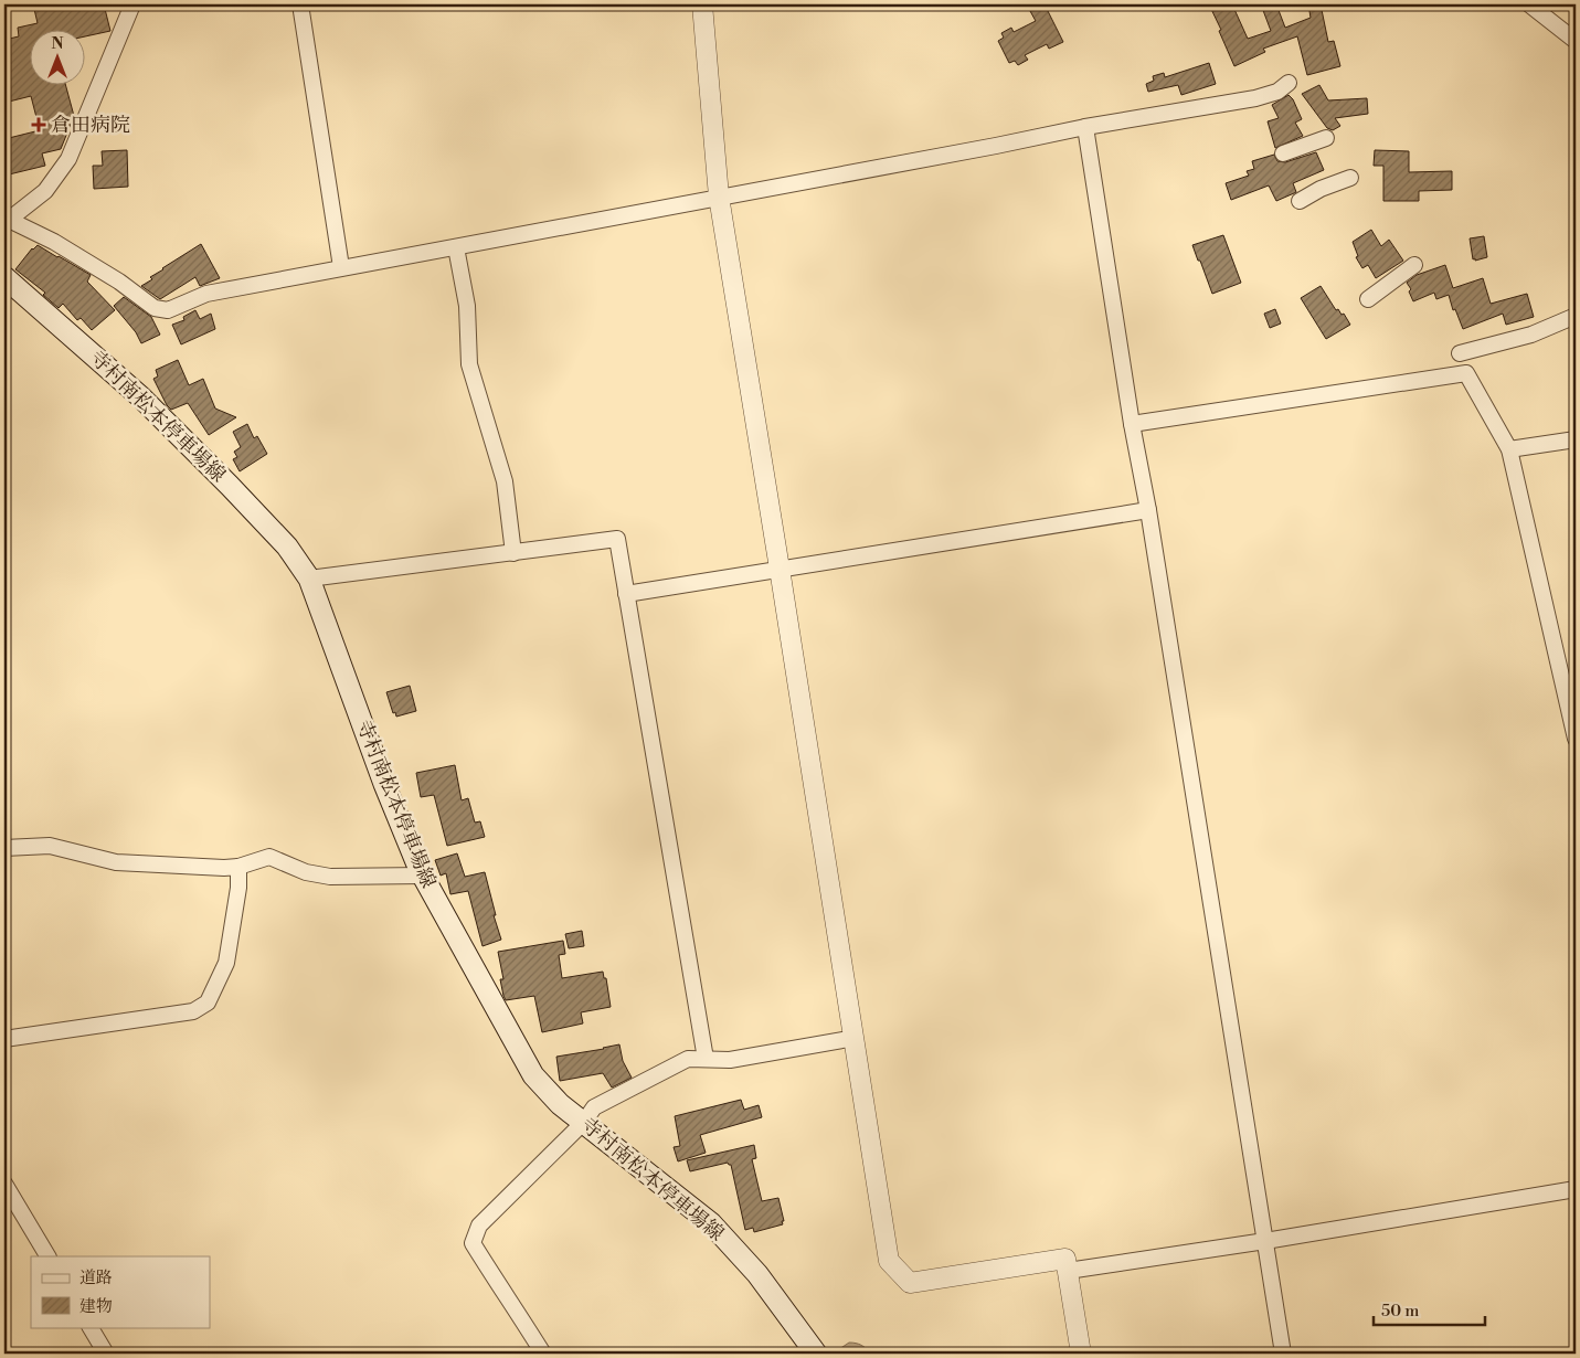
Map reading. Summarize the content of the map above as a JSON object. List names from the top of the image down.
{
  "streets": {
    "main road": ["寺村南松本停車場線"]
  },
  "places": {
    "health": ["倉田病院"]
  },
  "legend": ["道路", "建物"],
  "scale_bar": "50 m",
  "north": "top"
}
